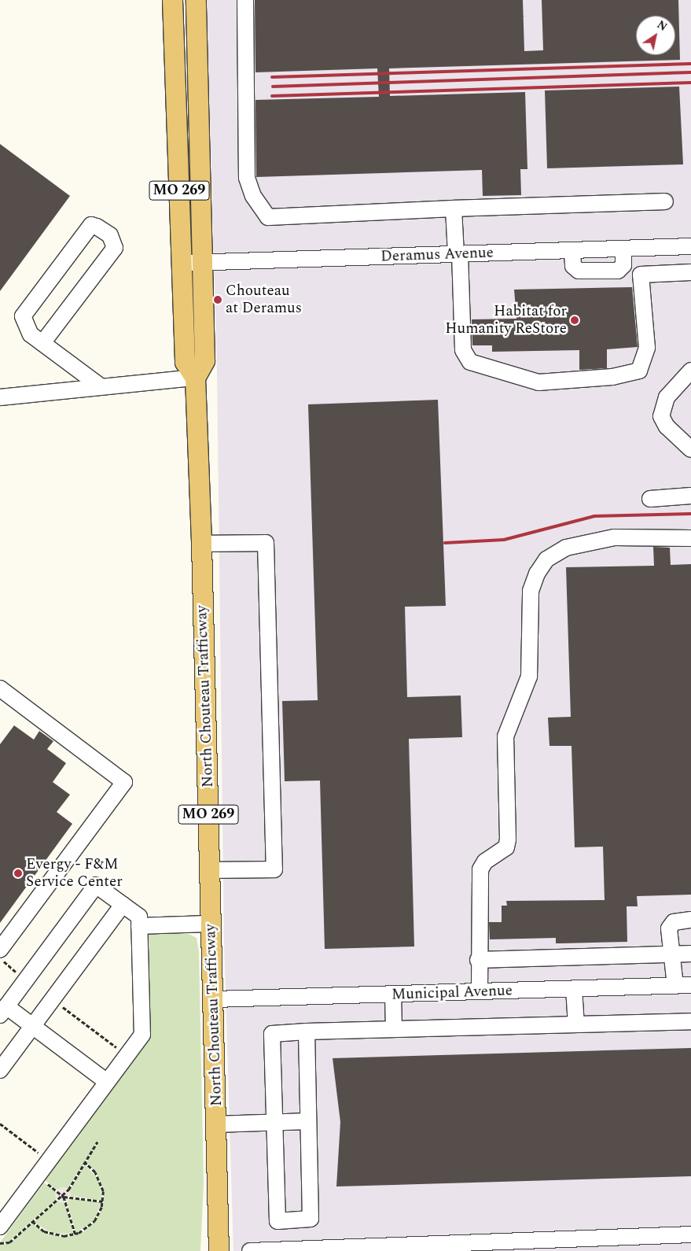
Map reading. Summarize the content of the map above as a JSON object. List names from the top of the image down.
{
  "streets": {
    "main road": ["MO 269", "North Chouteau Trafficway"],
    "street": ["Deramus Avenue", "Municipal Avenue"]
  },
  "crossings": [
    ["MO 269", "Deramus Avenue"],
    ["MO 269", "North Chouteau Trafficway"],
    ["Deramus Avenue", "North Chouteau Trafficway"],
    ["North Chouteau Trafficway", "Municipal Avenue"]
  ],
  "places": ["Chouteau at Deramus", "Habitat for Humanity ReStore", "Evergy - F&M Service Center"],
  "north": "top right"
}
